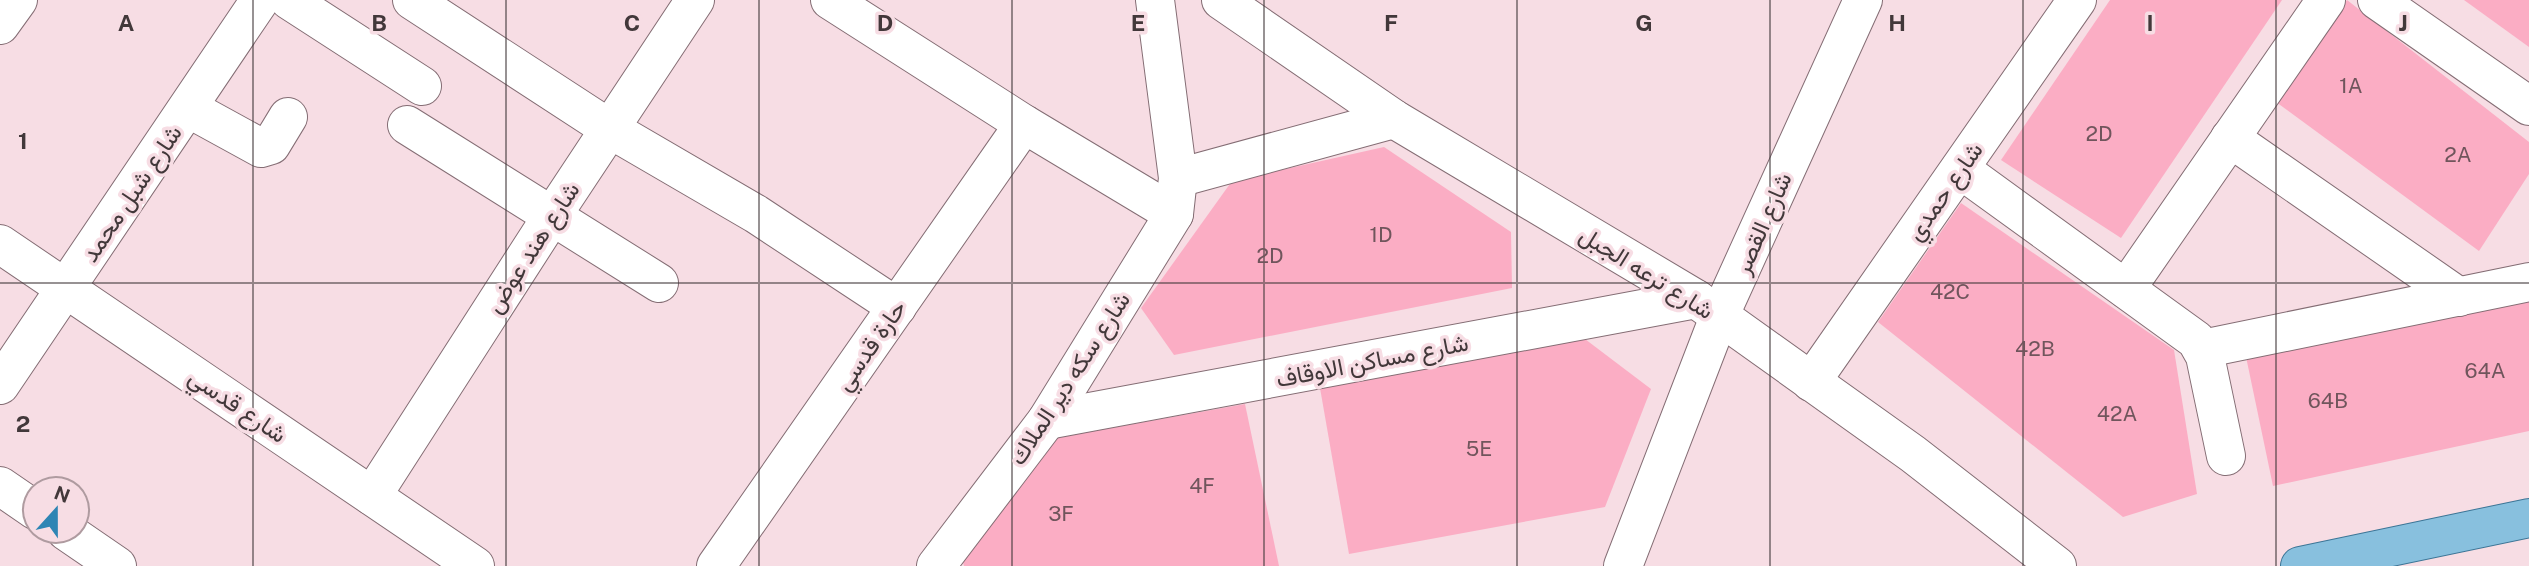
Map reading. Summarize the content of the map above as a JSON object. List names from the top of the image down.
{
  "streets": {
    "street": [
      "شارع حمدي",
      "شارع شبل محمد",
      "شارع القصر",
      "شارع هند عوض",
      "شارع ترعه الجبل",
      "حارة قدسي",
      "شارع مساكن الاوقاف",
      "شارع سكه دير الملاك",
      "شارع قدسي"
    ]
  },
  "crossings": [
    ["شارع حمدي", "شارع ترعه الجبل"],
    ["شارع شبل محمد", "شارع قدسي"],
    ["شارع القصر", "شارع ترعه الجبل"],
    ["شارع القصر", "شارع مساكن الاوقاف"],
    ["شارع هند عوض", "شارع قدسي"],
    ["شارع ترعه الجبل", "شارع مساكن الاوقاف"],
    ["شارع مساكن الاوقاف", "شارع سكه دير الملاك"]
  ],
  "house_numbers": [
    "1A",
    "2D",
    "2A",
    "1D",
    "2D",
    "42C",
    "42B",
    "64A",
    "64B",
    "42A",
    "5E",
    "4F",
    "3F"
  ],
  "north": "top",
  "grid": {
    "columns": [
      "A",
      "B",
      "C",
      "D",
      "E",
      "F",
      "G",
      "H",
      "I",
      "J"
    ],
    "rows": ["1", "2"]
  }
}
